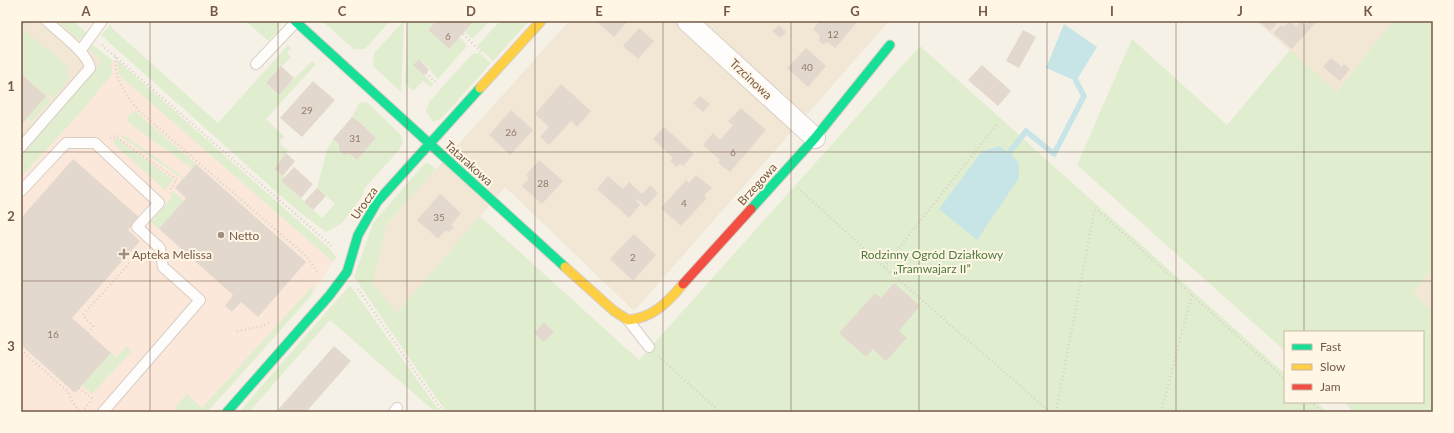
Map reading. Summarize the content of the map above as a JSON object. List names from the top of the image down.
{
  "streets": {
    "street": [
      "Trzcinowa",
      "Tatarakowa",
      "Brzegowa",
      "Urocza"
    ]
  },
  "crossings": [
    ["Trzcinowa", "Brzegowa"],
    ["Tatarakowa", "Brzegowa"],
    ["Tatarakowa", "Urocza"]
  ],
  "parks": ["Rodzinny Ogród Działkowy „Tramwajarz II”"],
  "places": {
    "other": ["Netto"],
    "health": ["Apteka Melissa"]
  },
  "house_numbers": [
    "12",
    "6",
    "40",
    "29",
    "26",
    "31",
    "6",
    "28",
    "4",
    "35",
    "2",
    "16"
  ],
  "legend": ["Fast", "Slow", "Jam"],
  "grid": {
    "columns": [
      "A",
      "B",
      "C",
      "D",
      "E",
      "F",
      "G",
      "H",
      "I",
      "J",
      "K"
    ],
    "rows": ["1", "2", "3"]
  }
}
